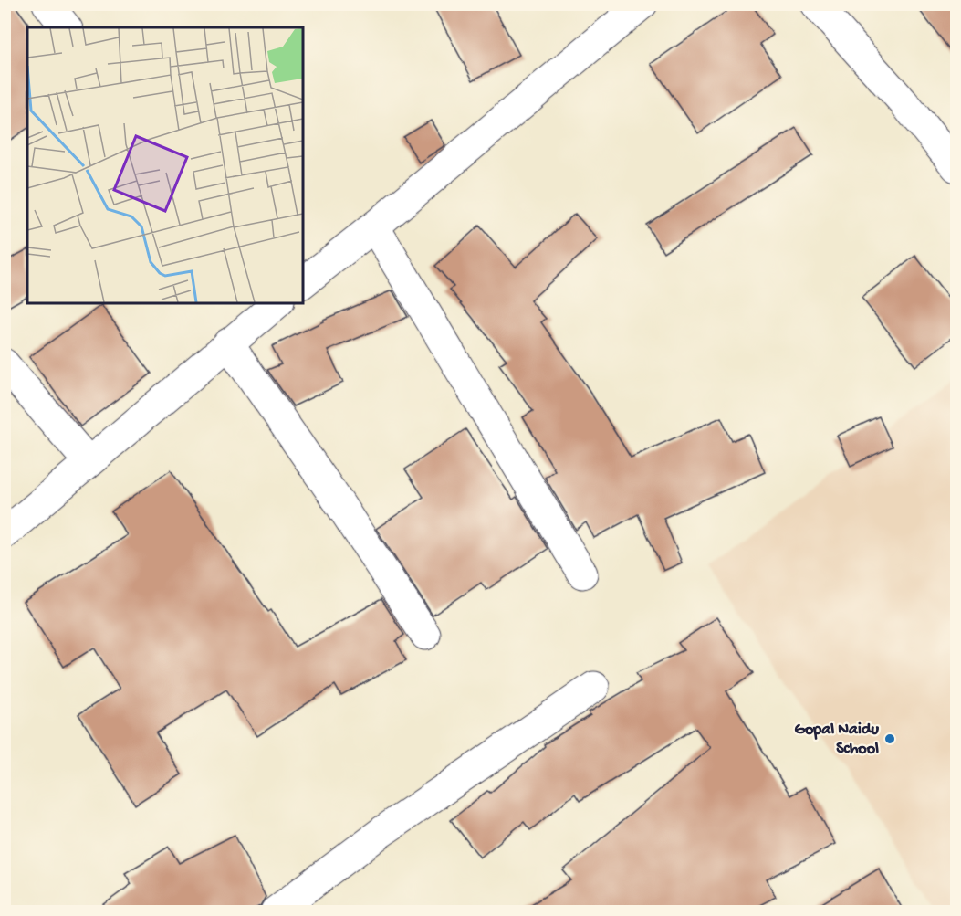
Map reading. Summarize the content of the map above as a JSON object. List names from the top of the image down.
{
  "places": ["Gopal Naidu School"]
}
